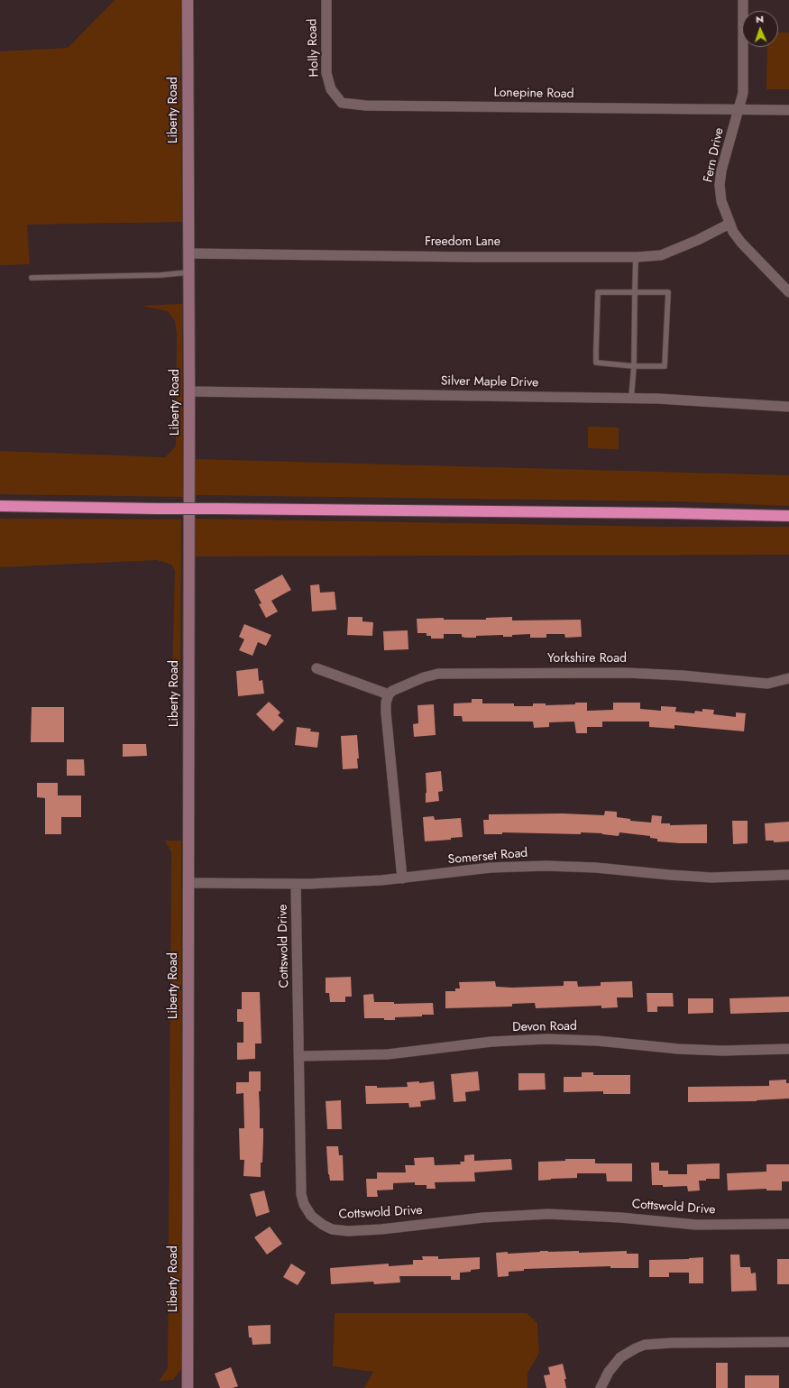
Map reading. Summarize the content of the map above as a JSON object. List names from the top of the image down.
{
  "streets": {
    "street": [
      "Holly Road",
      "Lonepine Road",
      "Liberty Road",
      "Fern Drive",
      "Freedom Lane",
      "Silver Maple Drive",
      "Yorkshire Road",
      "Somerset Road",
      "Cottswold Drive",
      "Devon Road"
    ]
  },
  "crossings": [
    ["Holly Road", "Lonepine Road"],
    ["Lonepine Road", "Fern Drive"],
    ["Liberty Road", "Freedom Lane"],
    ["Liberty Road", "Silver Maple Drive"],
    ["Liberty Road", "Somerset Road"],
    ["Fern Drive", "Freedom Lane"],
    ["Somerset Road", "Cottswold Drive"],
    ["Cottswold Drive", "Devon Road"]
  ],
  "north": "top"
}
